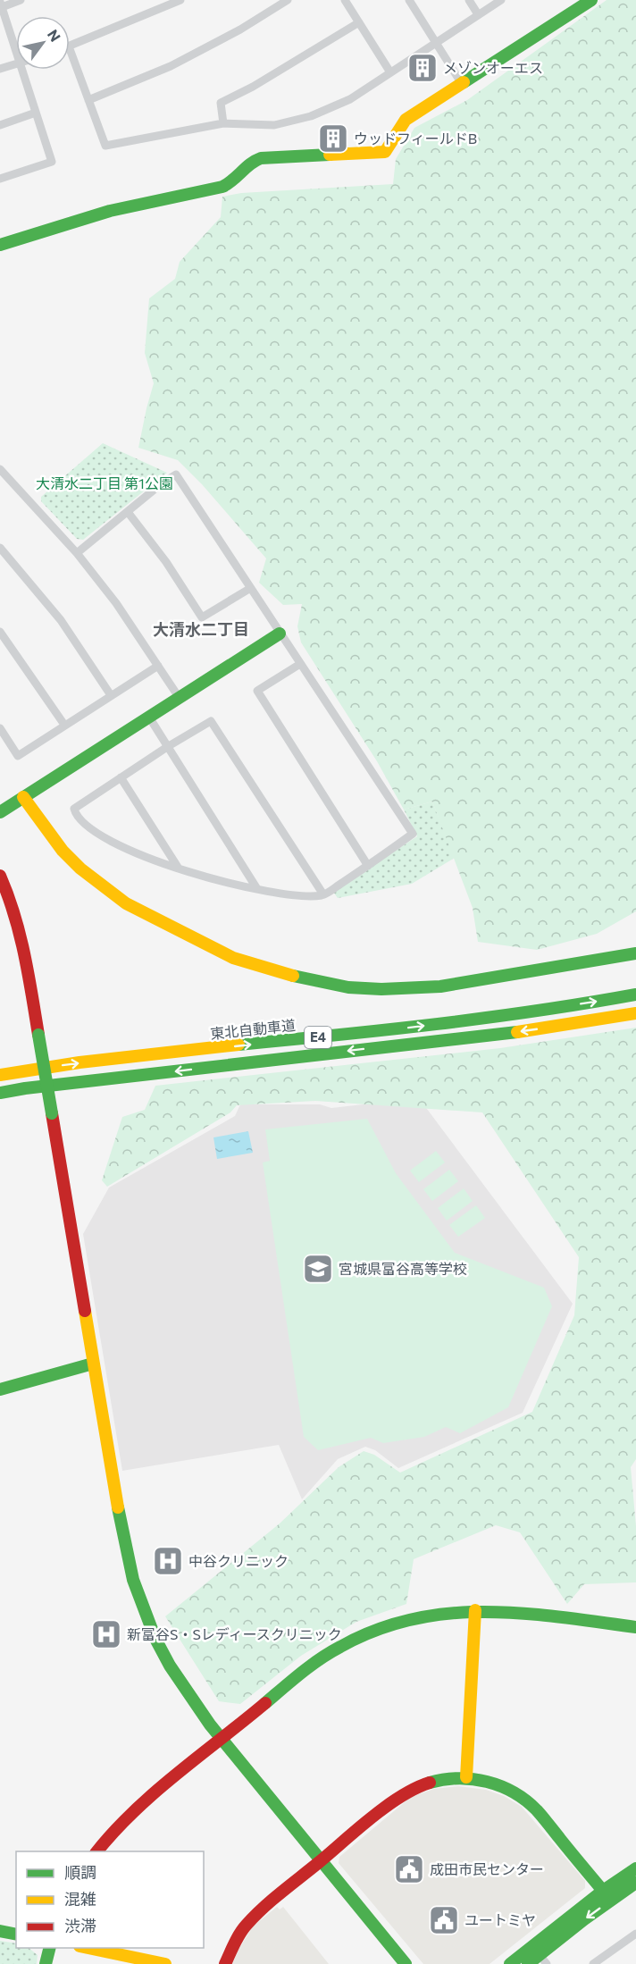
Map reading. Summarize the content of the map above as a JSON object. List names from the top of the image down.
{
  "streets": {
    "main road": ["東北自動車道", "E4"]
  },
  "districts": ["大清水二丁目"],
  "parks": ["大清水二丁目 第1公園"],
  "places": {
    "building": ["メゾンオーエス", "ウッドフィールドB"],
    "school or university": ["宮城県富谷高等学校"],
    "hospital": ["中谷クリニック", "新富谷S・Sレディースクリニック"],
    "public building": ["成田市民センター", "ユートミヤ"]
  },
  "legend": ["順調", "混雑", "渋滞"],
  "north": "top right"
}
